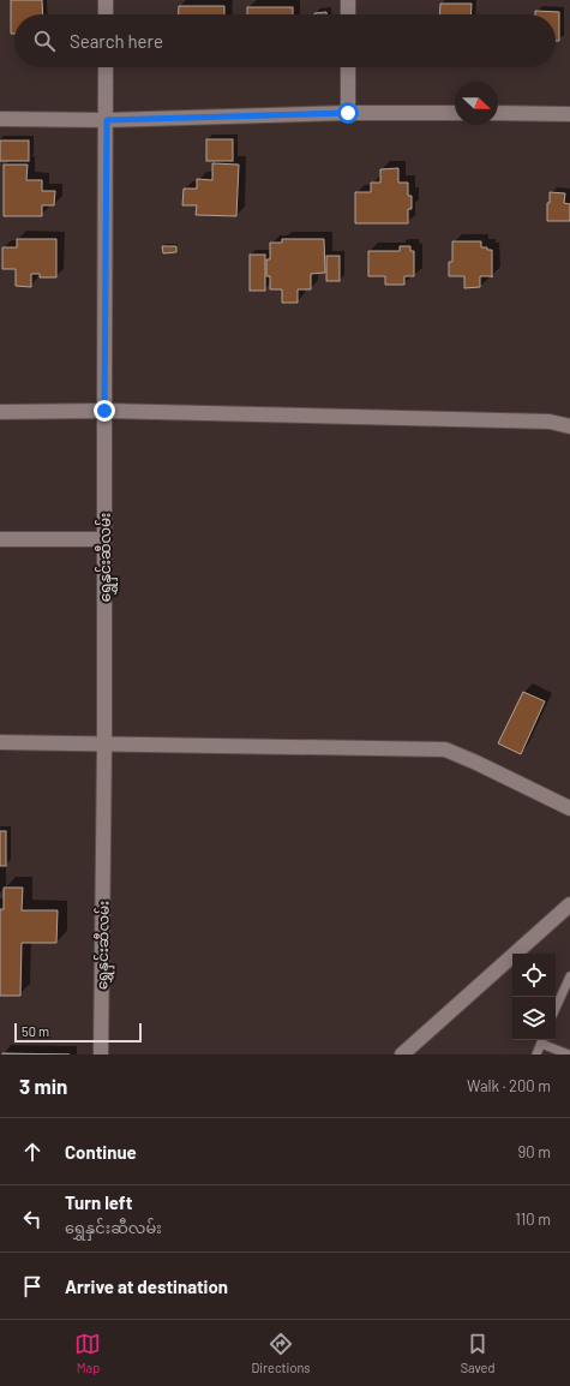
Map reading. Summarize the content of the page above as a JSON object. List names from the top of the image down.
{
  "streets": {
    "street": ["ရွှေနှင်းဆီလမ်း"]
  },
  "scale_bar": "50 m",
  "north": "right",
  "page": {
    "search": "Search here",
    "scale": "50 m",
    "heading": ["3 min", "Walk · 200 m"],
    "list": [
      ["Continue", "90 m"],
      ["Turn left", "ရွှေနှင်းဆီလမ်း", "110 m"],
      "Arrive at destination"
    ],
    "nav": ["Map", "Directions", "Saved"]
  }
}
